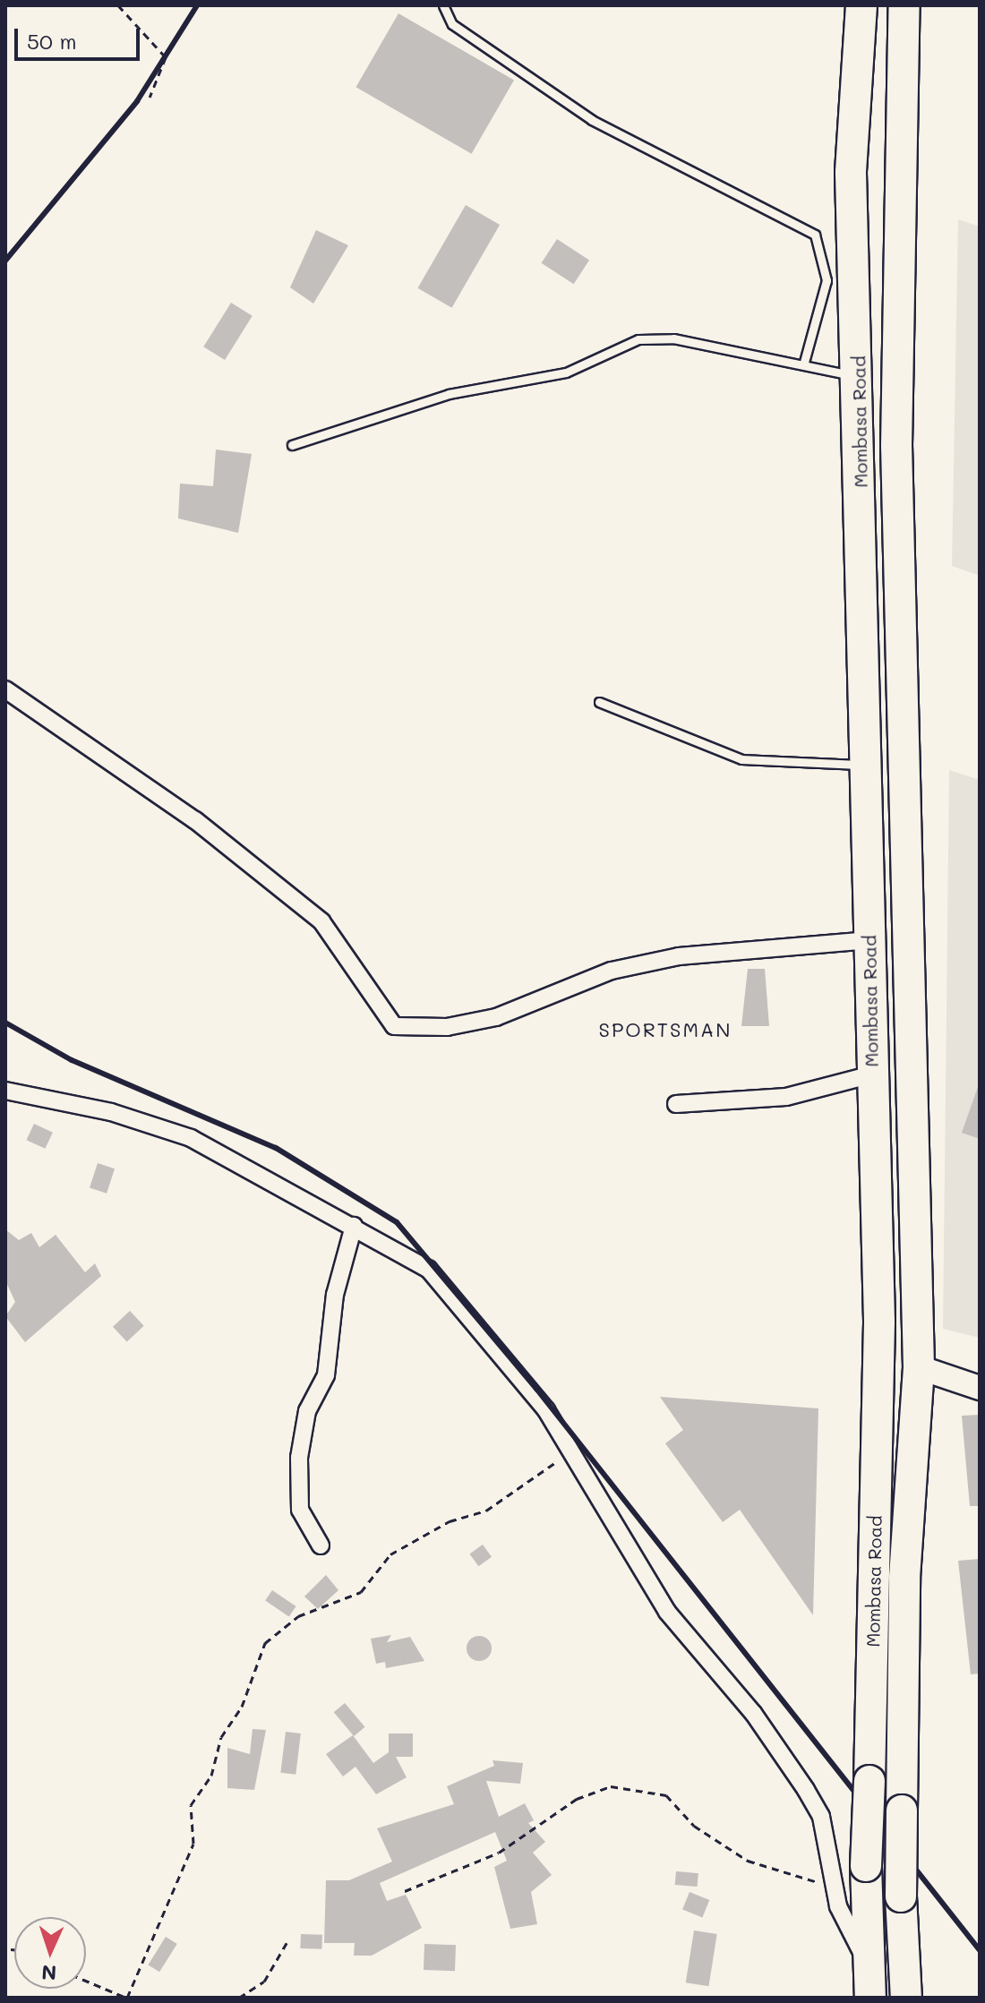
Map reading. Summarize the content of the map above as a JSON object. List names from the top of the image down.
{
  "streets": {
    "highway": ["Mombasa Road"]
  },
  "districts": ["SPORTSMAN"],
  "scale_bar": "50 m",
  "north": "bottom"
}
